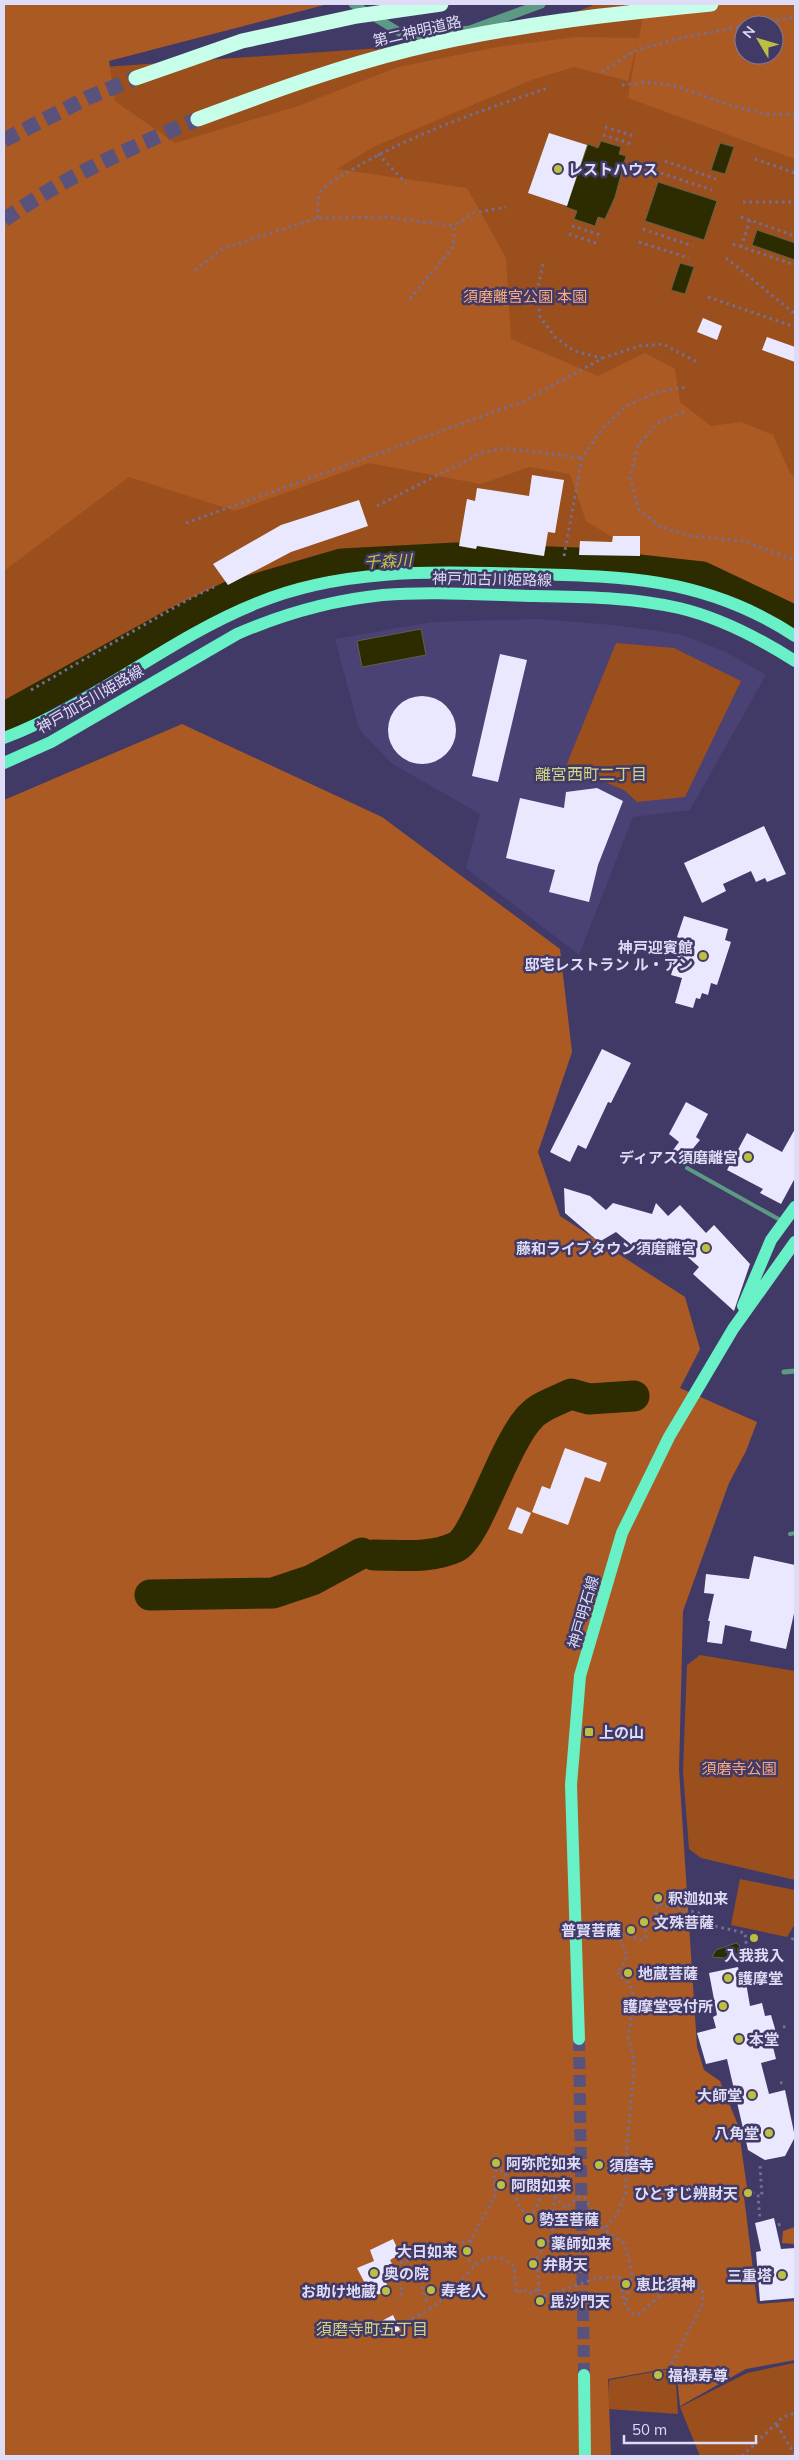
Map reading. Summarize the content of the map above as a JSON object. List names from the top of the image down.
{
  "streets": {
    "highway": ["第二神明道路"],
    "main road": ["神戸加古川姫路線", "神戸明石線"]
  },
  "districts": ["離宮西町二丁目", "須磨寺町五丁目"],
  "water": ["千森川"],
  "parks": ["須磨離宮公園 本園", "須磨寺公園"],
  "places": {
    "other": [
      "レストハウス",
      "神戸迎賓館 邸宅レストラン ル・アン",
      "ディアス須磨離宮",
      "藤和ライブタウン須磨離宮",
      "釈迦如来",
      "文殊菩薩",
      "普賢菩薩",
      "入我我入",
      "地蔵菩薩",
      "護摩堂",
      "護摩堂受付所",
      "本堂",
      "大師堂",
      "八角堂",
      "阿弥陀如来",
      "須磨寺",
      "阿閦如来",
      "ひとすじ辨財天",
      "勢至菩薩",
      "薬師如来",
      "大日如来",
      "弁財天",
      "奥の院",
      "三重塔",
      "恵比須神",
      "寿老人",
      "お助け地蔵",
      "毘沙門天",
      "福禄寿尊"
    ],
    "transit": ["上の山"]
  },
  "scale_bar": "50 m",
  "north": "top left"
}
